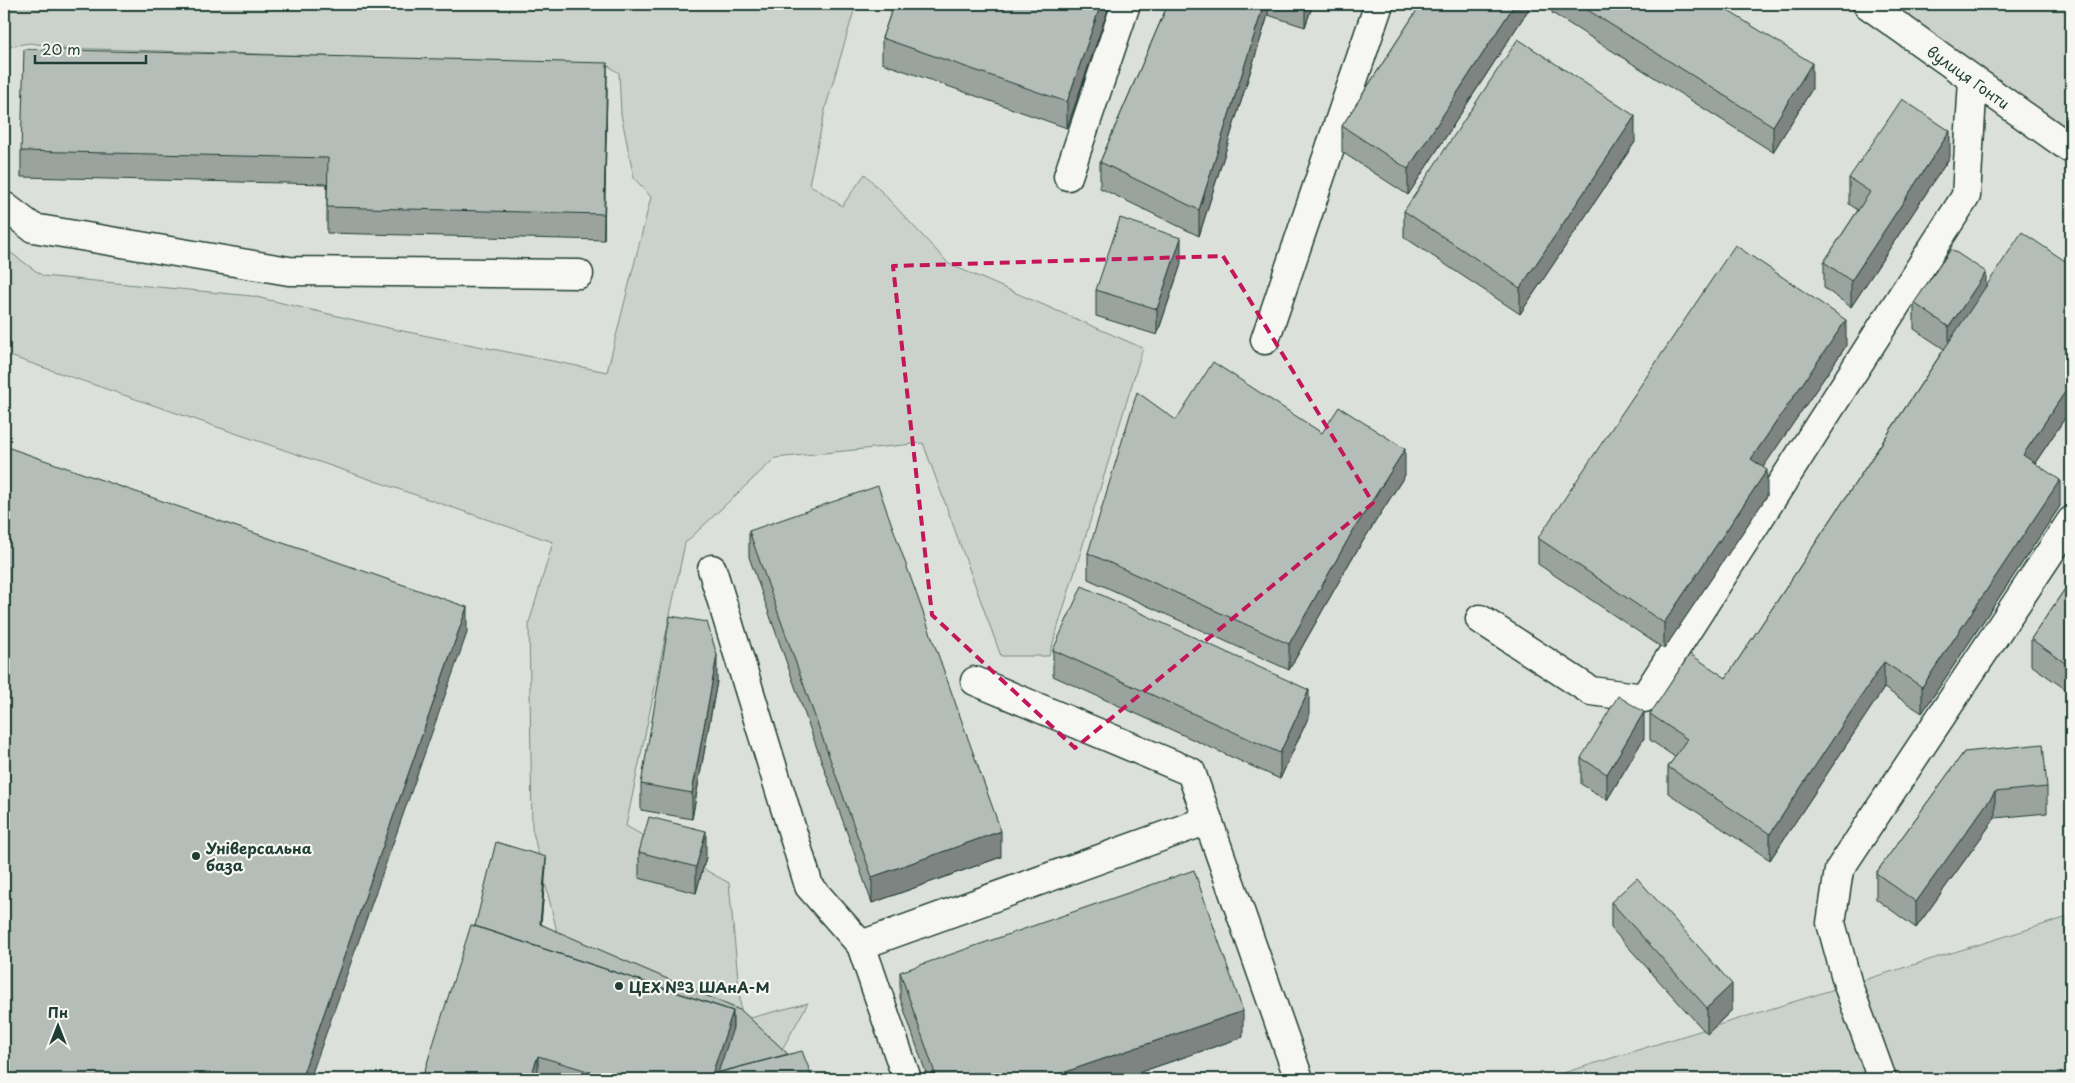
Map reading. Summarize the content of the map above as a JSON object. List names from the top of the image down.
{
  "streets": {
    "street": ["вулиця Гонти"]
  },
  "places": ["Універсальна база", "ЦЕХ №3 ШАнА-М"],
  "scale_bar": "20 m",
  "north": "top"
}
